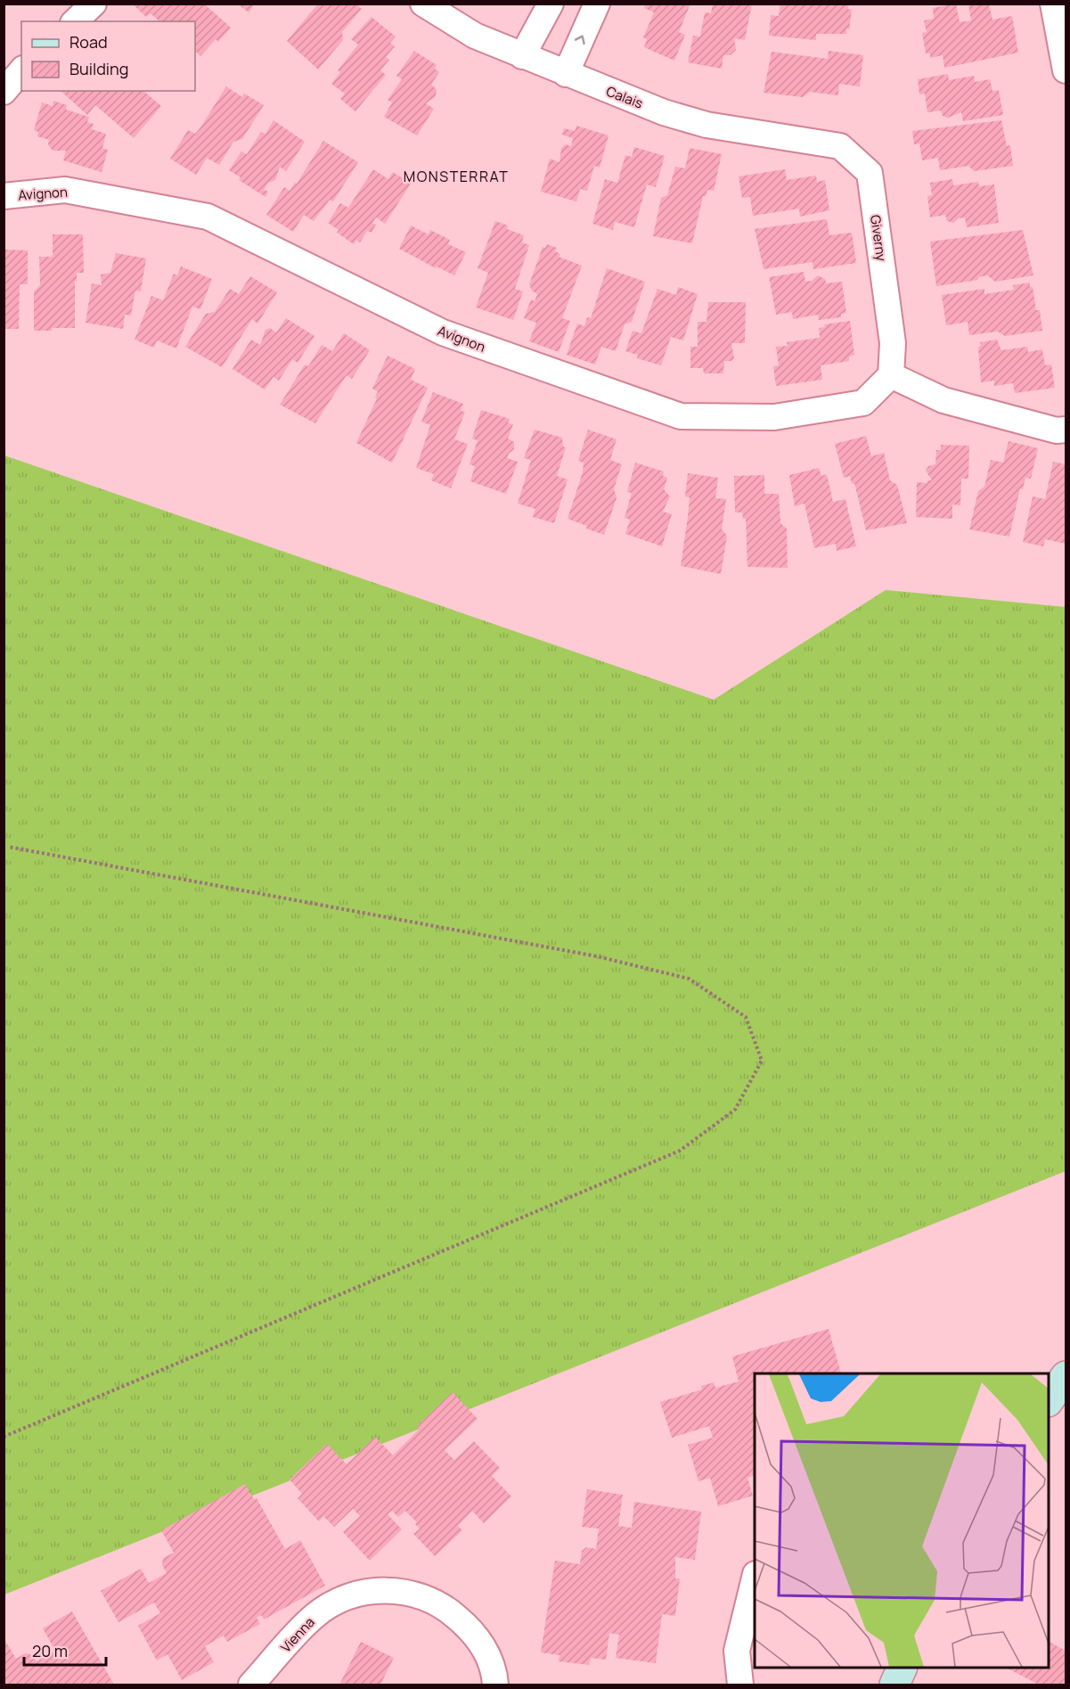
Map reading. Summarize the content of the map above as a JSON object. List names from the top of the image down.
{
  "streets": {
    "street": [
      "Calais",
      "Avignon",
      "Giverny",
      "Vienna"
    ]
  },
  "crossings": [
    ["Calais", "Giverny"],
    ["Avignon", "Giverny"]
  ],
  "districts": ["MONSTERRAT"],
  "legend": ["Road", "Building"],
  "scale_bar": "20 m"
}
